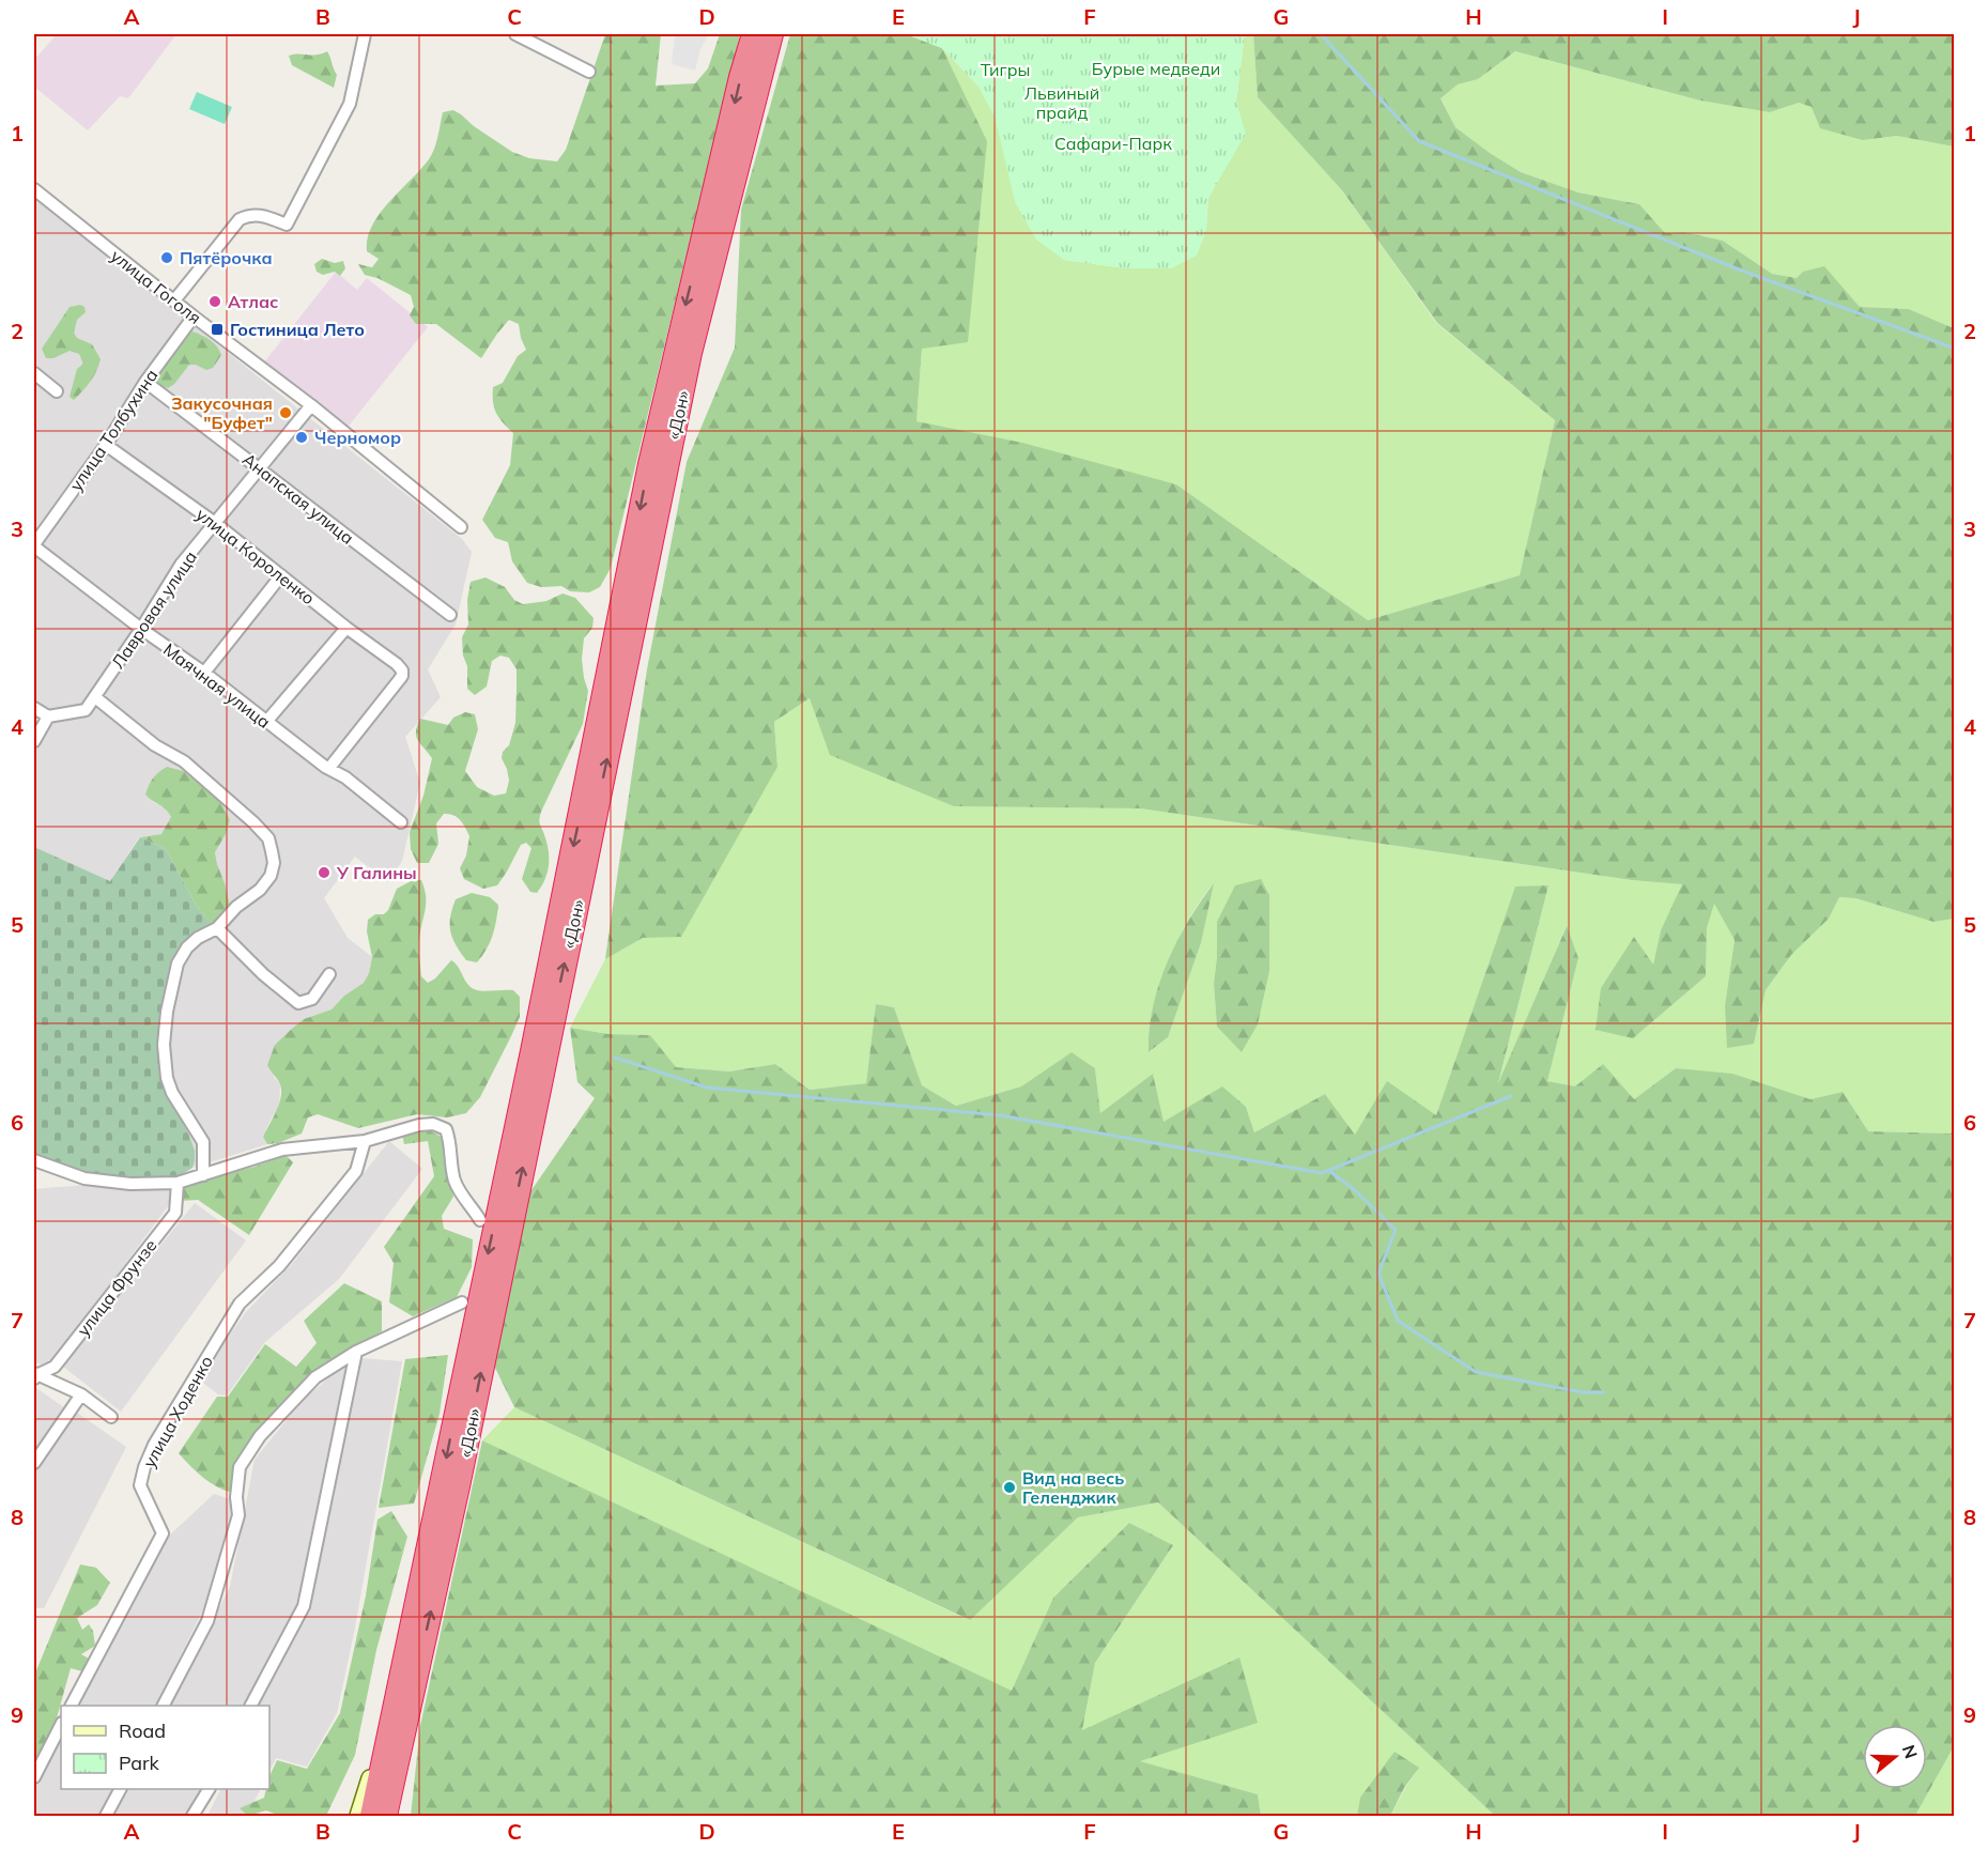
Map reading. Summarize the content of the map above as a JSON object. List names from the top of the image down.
{
  "streets": {
    "highway": ["«Дон»"],
    "street": [
      "улица Гоголя",
      "улица Толбухина",
      "Анапская улица",
      "улица Короленко",
      "Лавровая улица",
      "Маячная улица",
      "улица Фрунзе",
      "улица Ходенко"
    ]
  },
  "crossings": [
    ["улица Гоголя", "улица Толбухина"],
    ["улица Гоголя", "Лавровая улица"],
    ["улица Толбухина", "Анапская улица"],
    ["улица Толбухина", "улица Короленко"],
    ["улица Толбухина", "Маячная улица"],
    ["Анапская улица", "Лавровая улица"],
    ["улица Короленко", "Лавровая улица"],
    ["улица Короленко", "Маячная улица"],
    ["Лавровая улица", "Маячная улица"]
  ],
  "parks": [
    "Бурые медведи",
    "Тигры",
    "Львиный прайд",
    "Сафари-Парк"
  ],
  "places": {
    "other": [
      "Пятёрочка",
      "Атлас",
      "Закусочная \"Буфет\"",
      "Черномор",
      "У Галины",
      "Вид на весь Геленджик"
    ],
    "transit": ["Гостиница Лето"]
  },
  "legend": ["Road", "Park"],
  "north": "right",
  "grid": {
    "columns": [
      "A",
      "B",
      "C",
      "D",
      "E",
      "F",
      "G",
      "H",
      "I",
      "J"
    ],
    "rows": [
      "1",
      "2",
      "3",
      "4",
      "5",
      "6",
      "7",
      "8",
      "9"
    ]
  }
}
